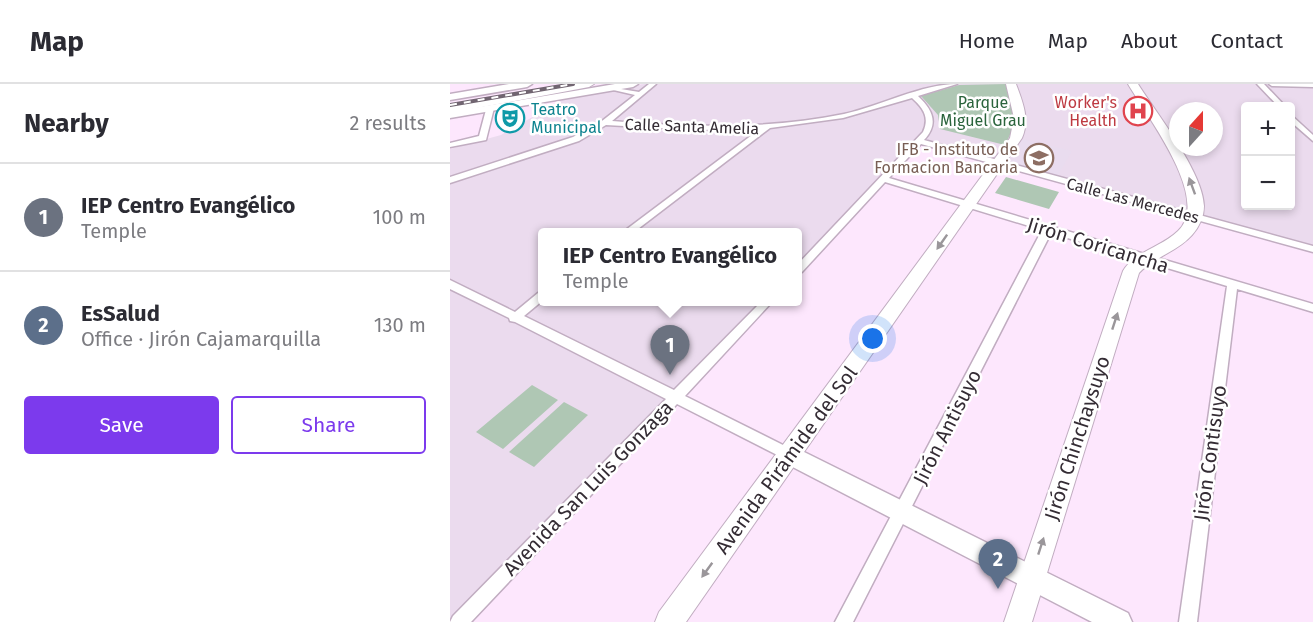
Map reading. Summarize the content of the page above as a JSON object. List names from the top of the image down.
{
  "streets": {
    "main road": ["Jirón Chinchaysuyo", "Avenida Pirámide del Sol"],
    "street": [
      "Calle Santa Amelia",
      "Calle Las Mercedes",
      "Jirón Coricancha",
      "Jirón Antisuyo",
      "Jirón Contisuyo",
      "Avenida San Luis Gonzaga"
    ]
  },
  "crossings": [
    ["Calle Las Mercedes", "Avenida Pirámide del Sol"],
    ["Jirón Coricancha", "Jirón Antisuyo"],
    ["Jirón Coricancha", "Jirón Chinchaysuyo"],
    ["Jirón Coricancha", "Jirón Contisuyo"],
    ["Jirón Coricancha", "Avenida Pirámide del Sol"]
  ],
  "one_way": ["Jirón Chinchaysuyo", "Avenida Pirámide del Sol"],
  "parks": ["Parque Miguel Grau"],
  "places": {
    "hospital": ["Worker's Health"],
    "theatre": ["Teatro Municipal"],
    "school or university": ["IFB - Instituto de Formacion Bancaria"]
  },
  "north": "top",
  "page": {
    "header": "Map",
    "nav": [
      "Home",
      "Map",
      "About",
      "Contact"
    ],
    "heading": ["Nearby", "2 results"],
    "map_buttons": ["+", "−"],
    "list": [
      {
        "mark": "1",
        "name": "IEP Centro Evangélico",
        "note": "Temple",
        "value": "100 m"
      },
      {
        "mark": "2",
        "name": "EsSalud",
        "note": "Office · Jirón Cajamarquilla",
        "value": "130 m"
      }
    ],
    "popup": ["IEP Centro Evangélico", "Temple"],
    "pins": ["1", "2"],
    "buttons": ["Save", "Share"]
  }
}
